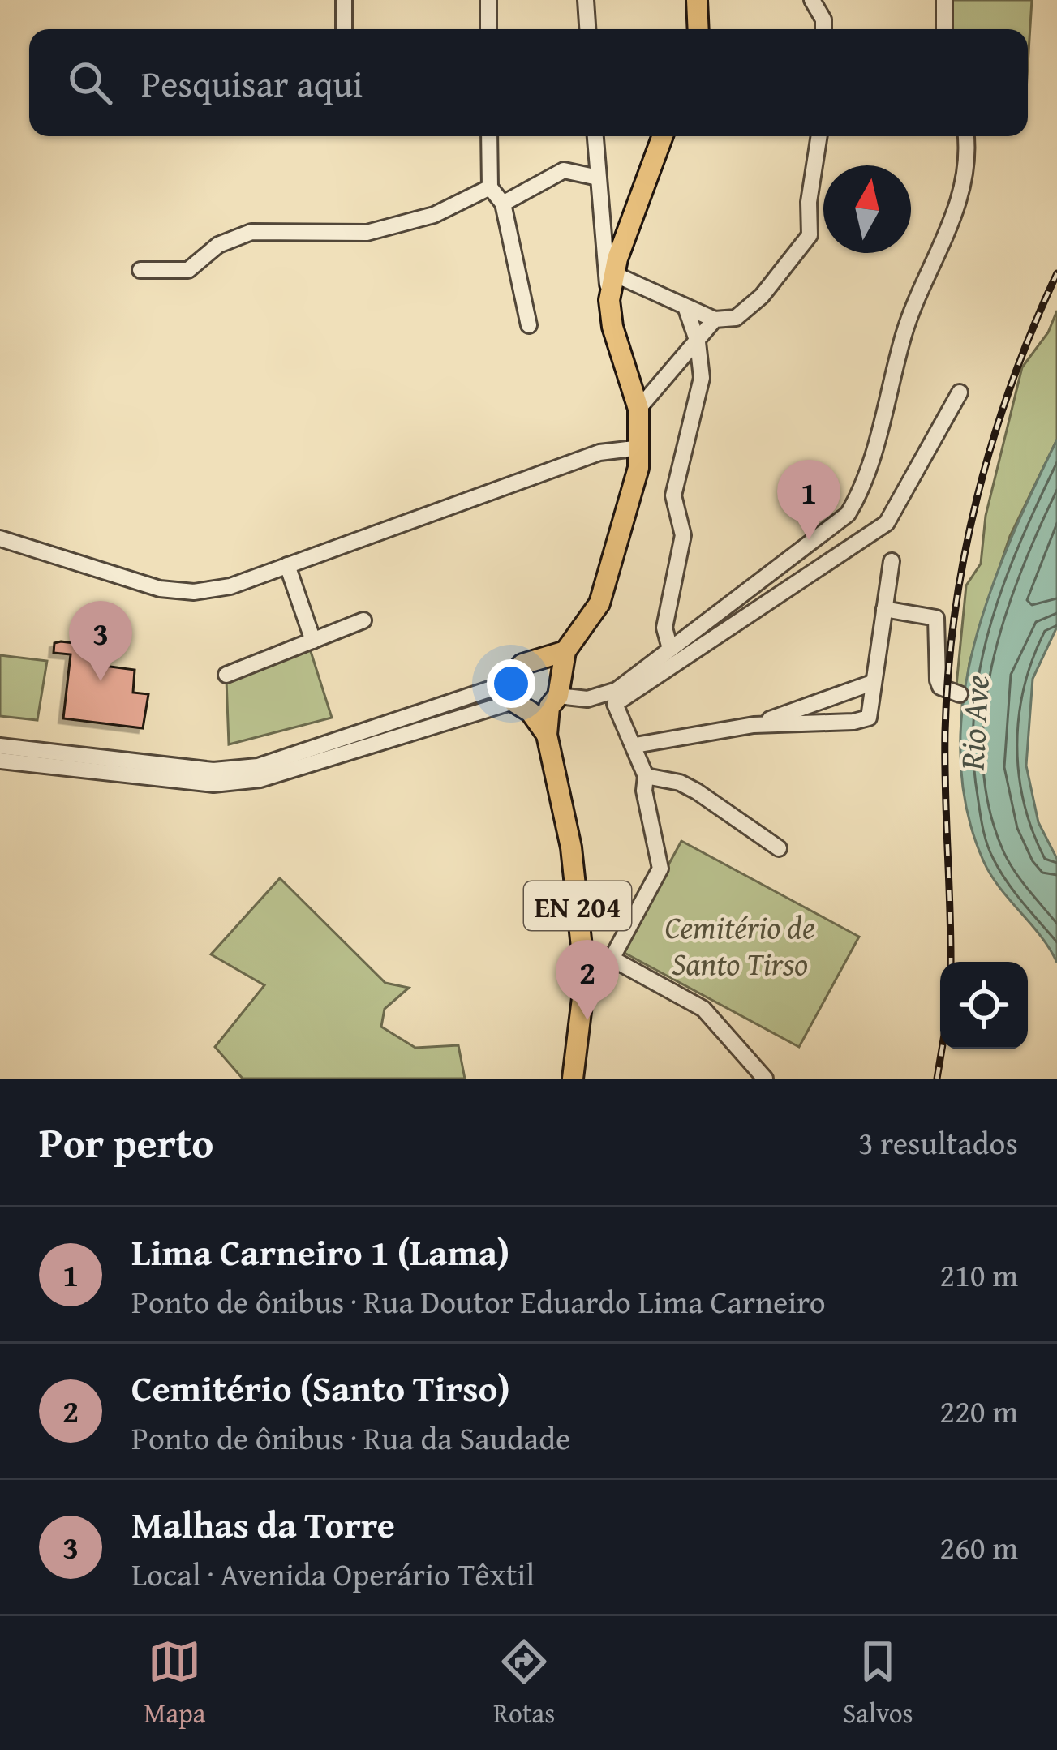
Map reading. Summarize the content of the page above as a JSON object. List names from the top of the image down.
{
  "streets": {
    "main road": ["EN 204"]
  },
  "water": ["Rio Ave"],
  "parks": ["Cemitério de Santo Tirso"],
  "north": "top",
  "page": {
    "search": "Pesquisar aqui",
    "pins": ["1", "3", "2"],
    "heading": ["Por perto", "3 resultados"],
    "list": [
      {
        "mark": "1",
        "name": "Lima Carneiro 1 (Lama)",
        "note": "Ponto de ônibus · Rua Doutor Eduardo Lima Carneiro",
        "value": "210 m"
      },
      {
        "mark": "2",
        "name": "Cemitério (Santo Tirso)",
        "note": "Ponto de ônibus · Rua da Saudade",
        "value": "220 m"
      },
      {
        "mark": "3",
        "name": "Malhas da Torre",
        "note": "Local · Avenida Operário Têxtil",
        "value": "260 m"
      }
    ],
    "nav": ["Mapa", "Rotas", "Salvos"]
  }
}
